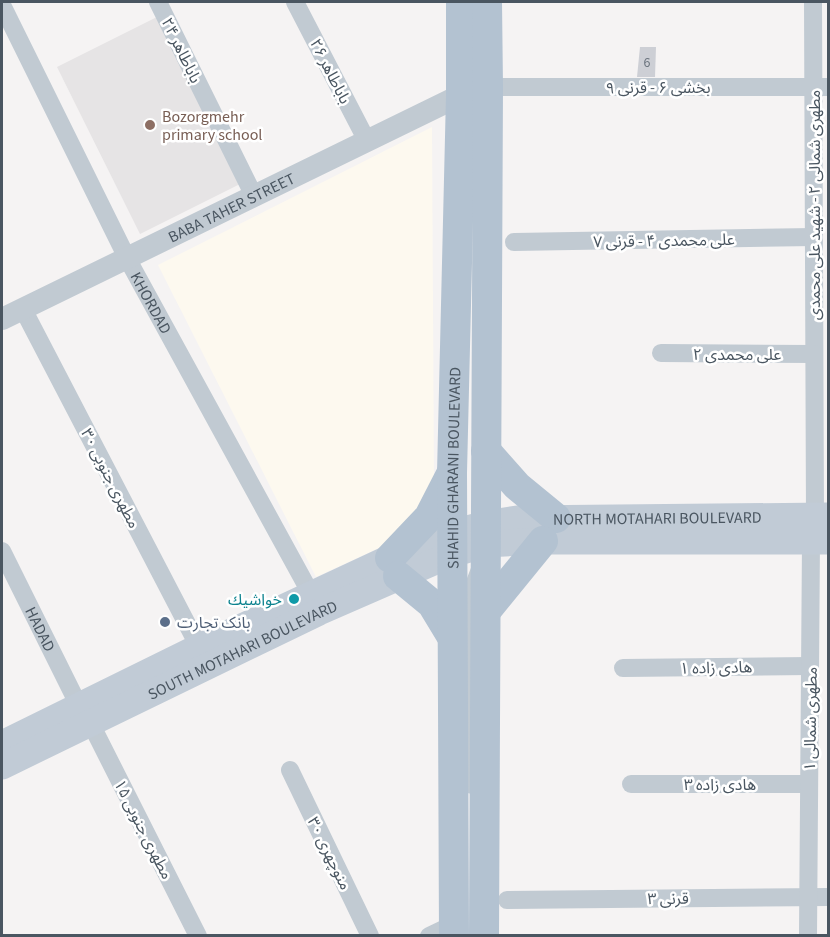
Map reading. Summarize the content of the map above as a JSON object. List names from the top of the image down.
{
  "streets": {
    "main road": ["SHAHID GHARANI BOULEVARD", "NORTH MOTAHARI BOULEVARD", "SOUTH MOTAHARI BOULEVARD"],
    "street": [
      "باباطاهر ۲۴",
      "باباطاهر ۲۶",
      "بخشی ۶ - قرنی ۹",
      "مطهری شمالی ۲ - شهید علی محمدی",
      "BABA TAHER STREET",
      "علی محمدی ۴ - قرنی ۷",
      "KHORDAD",
      "علی محمدی ۲",
      "مطهری جنوبی ۳۰",
      "HADAD",
      "هادی زاده ۱",
      "مطهری شمالی ۱",
      "هادی زاده ۳",
      "مطهری جنوبی ۱۵",
      "منوچهری ۳۰",
      "قرنی ۳"
    ]
  },
  "crossings": [
    ["باباطاهر ۲۴", "BABA TAHER STREET"],
    ["باباطاهر ۲۶", "BABA TAHER STREET"],
    ["بخشی ۶ - قرنی ۹", "مطهری شمالی ۲ - شهید علی محمدی"],
    ["بخشی ۶ - قرنی ۹", "BABA TAHER STREET"],
    ["بخشی ۶ - قرنی ۹", "SHAHID GHARANI BOULEVARD"],
    ["مطهری شمالی ۲ - شهید علی محمدی", "علی محمدی ۴ - قرنی ۷"],
    ["مطهری شمالی ۲ - شهید علی محمدی", "علی محمدی ۲"],
    ["مطهری شمالی ۲ - شهید علی محمدی", "NORTH MOTAHARI BOULEVARD"],
    ["مطهری شمالی ۲ - شهید علی محمدی", "مطهری شمالی ۱"],
    ["BABA TAHER STREET", "KHORDAD"],
    ["BABA TAHER STREET", "SHAHID GHARANI BOULEVARD"],
    ["BABA TAHER STREET", "مطهری جنوبی ۳۰"],
    ["KHORDAD", "SOUTH MOTAHARI BOULEVARD"],
    ["SHAHID GHARANI BOULEVARD", "NORTH MOTAHARI BOULEVARD"],
    ["SHAHID GHARANI BOULEVARD", "SOUTH MOTAHARI BOULEVARD"],
    ["مطهری جنوبی ۳۰", "SOUTH MOTAHARI BOULEVARD"],
    ["NORTH MOTAHARI BOULEVARD", "SOUTH MOTAHARI BOULEVARD"],
    ["NORTH MOTAHARI BOULEVARD", "مطهری شمالی ۱"],
    ["HADAD", "SOUTH MOTAHARI BOULEVARD"],
    ["HADAD", "مطهری جنوبی ۱۵"],
    ["SOUTH MOTAHARI BOULEVARD", "مطهری جنوبی ۱۵"],
    ["هادی زاده ۱", "مطهری شمالی ۱"],
    ["مطهری شمالی ۱", "هادی زاده ۳"],
    ["مطهری شمالی ۱", "قرنی ۳"]
  ],
  "places": ["Bozorgmehr primary school", "خواشيك", "بانک تجارت"],
  "house_numbers": ["6"]
}
